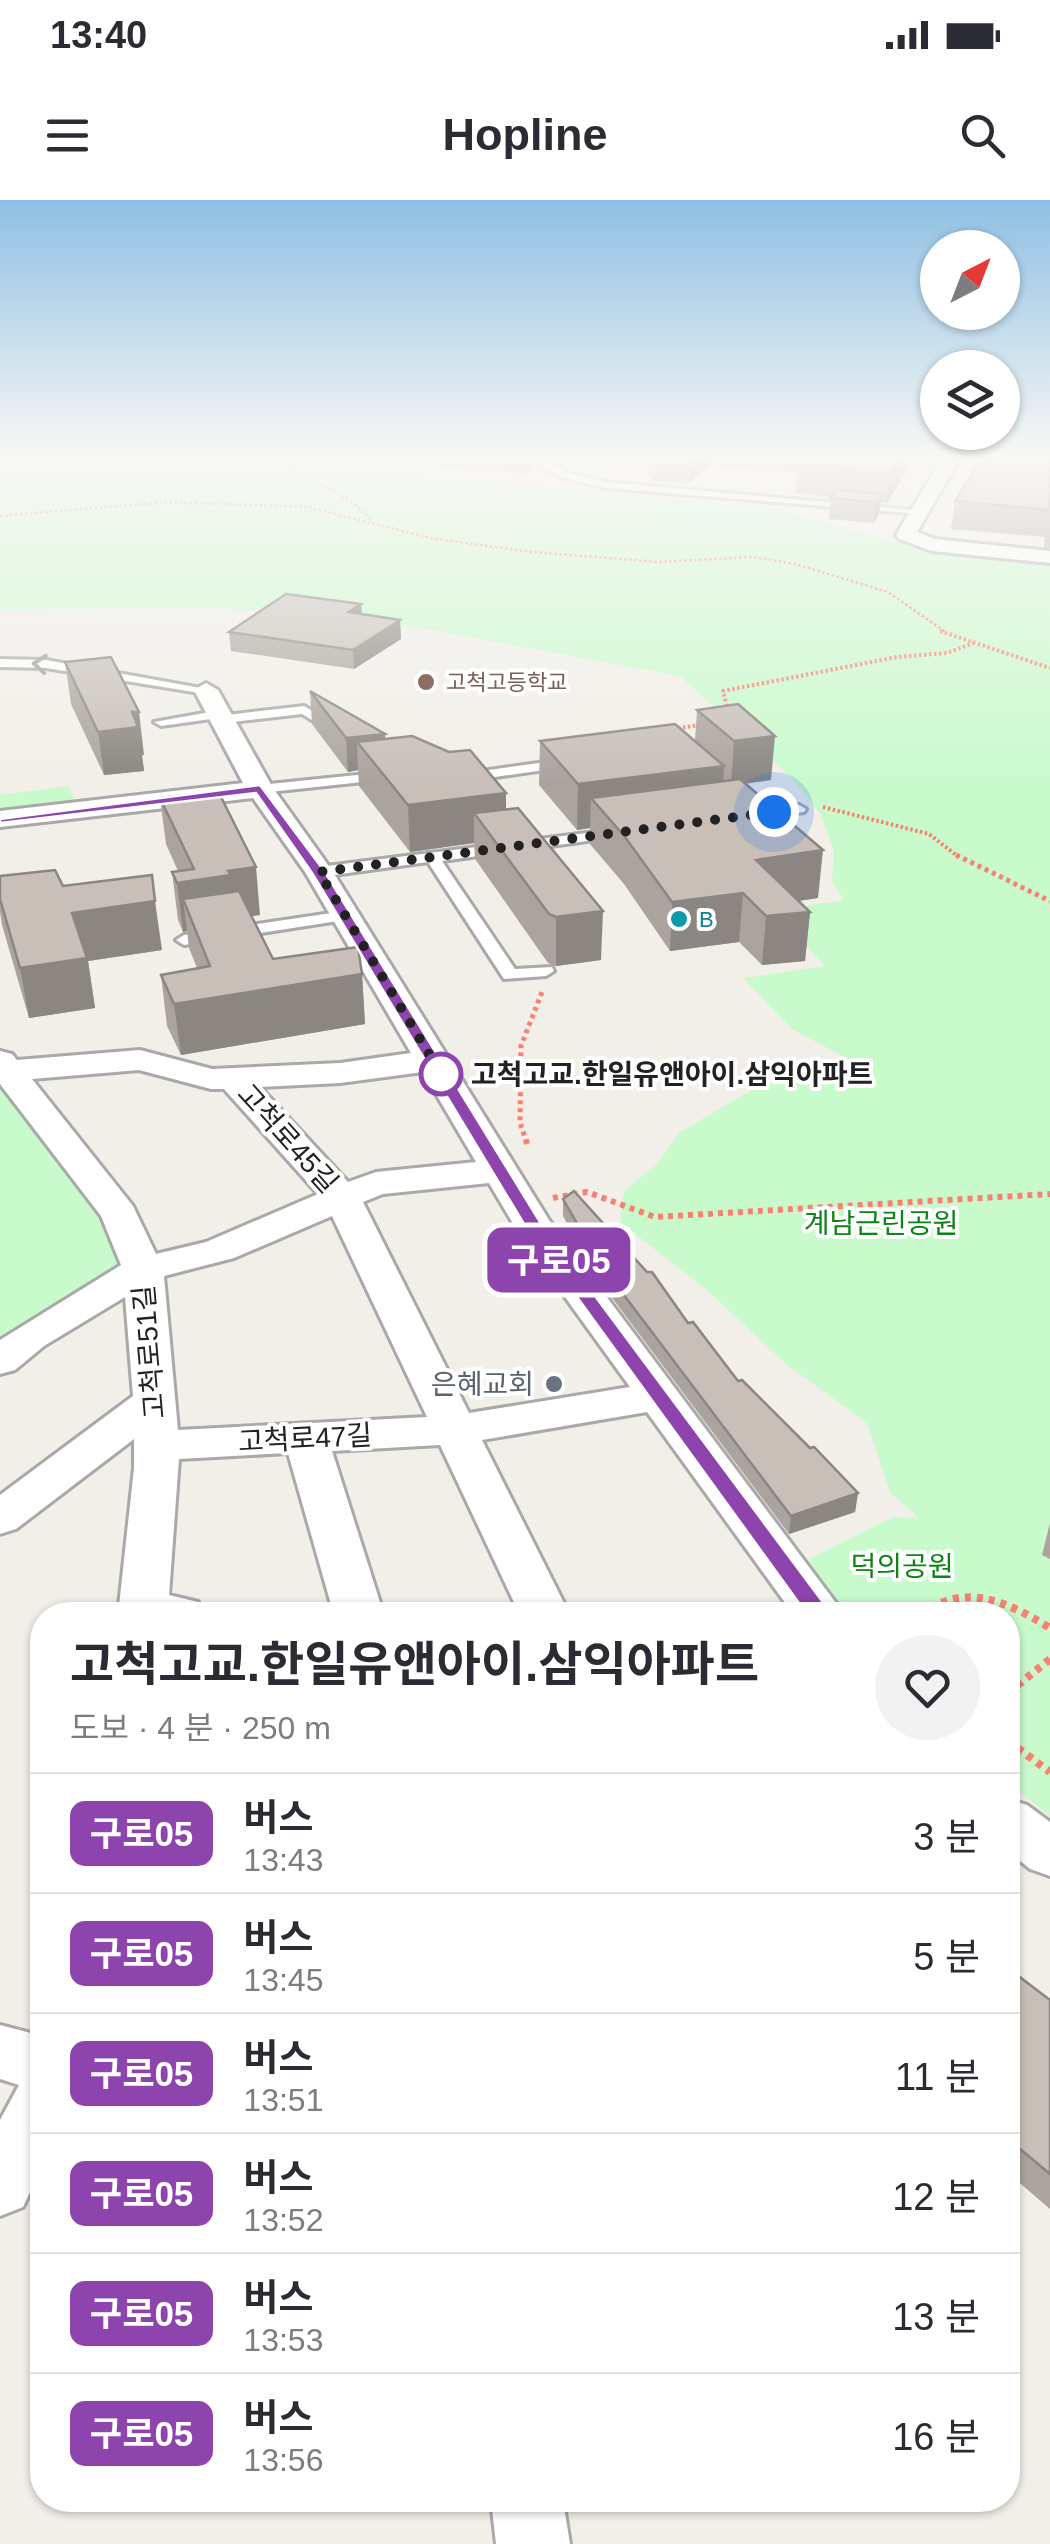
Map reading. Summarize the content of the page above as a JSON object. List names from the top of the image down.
{
  "streets": {
    "street": ["고척로45길", "고척로51길", "고척로47길"]
  },
  "crossings": [
    ["고척로45길", "고척로51길"],
    ["고척로51길", "고척로47길"]
  ],
  "parks": ["계남근린공원", "덕의공원"],
  "places": [
    "고척고등학교",
    "B",
    "고척고교.한일유앤아이.삼익아파트",
    "은혜교회"
  ],
  "lines": ["bus line 구로05"],
  "north": "top right",
  "page": {
    "status": "13:40",
    "header": "Hopline",
    "on_map": "구로05",
    "heading": ["고척고교.한일유앤아이.삼익아파트", "도보 · 4 분 · 250 m"],
    "list": [
      {
        "mark": "구로05",
        "name": "버스",
        "note": "13:43",
        "value": "3 분"
      },
      {
        "mark": "구로05",
        "name": "버스",
        "note": "13:45",
        "value": "5 분"
      },
      {
        "mark": "구로05",
        "name": "버스",
        "note": "13:51",
        "value": "11 분"
      },
      {
        "mark": "구로05",
        "name": "버스",
        "note": "13:52",
        "value": "12 분"
      },
      {
        "mark": "구로05",
        "name": "버스",
        "note": "13:53",
        "value": "13 분"
      },
      {
        "mark": "구로05",
        "name": "버스",
        "note": "13:56",
        "value": "16 분"
      }
    ]
  }
}
